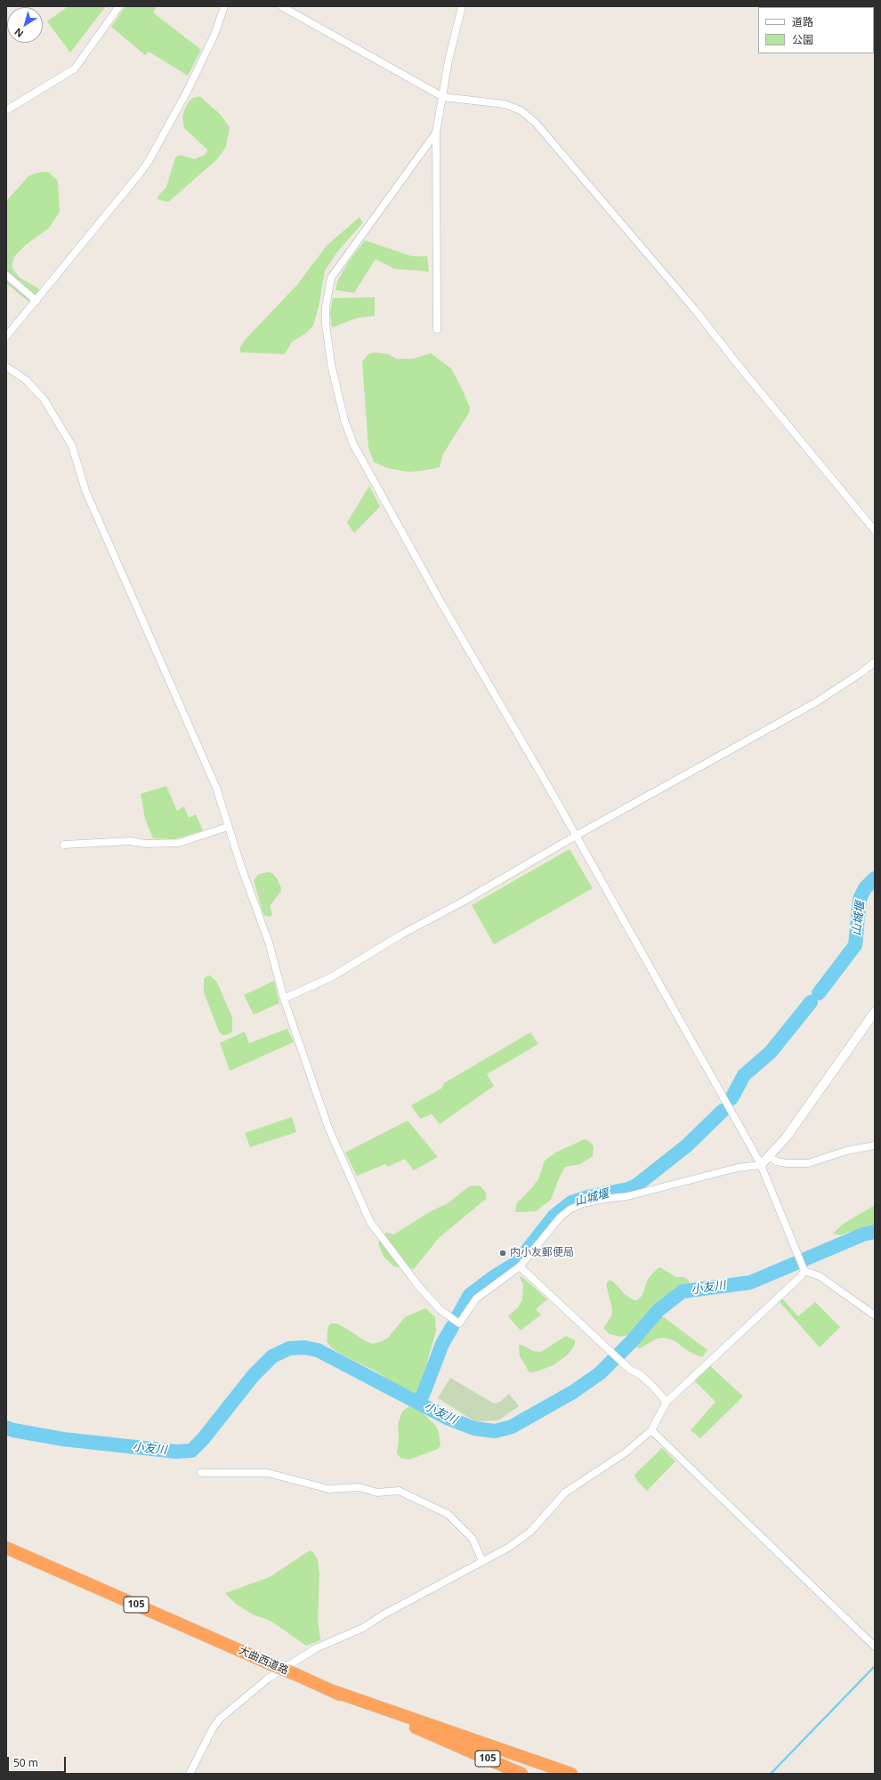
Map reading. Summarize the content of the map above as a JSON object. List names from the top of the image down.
{
  "streets": {
    "highway": ["105", "大曲西道路"]
  },
  "water": ["山城堰", "小友川"],
  "places": ["内小友郵便局"],
  "legend": ["道路", "公園"],
  "scale_bar": "50 m",
  "north": "bottom left"
}
